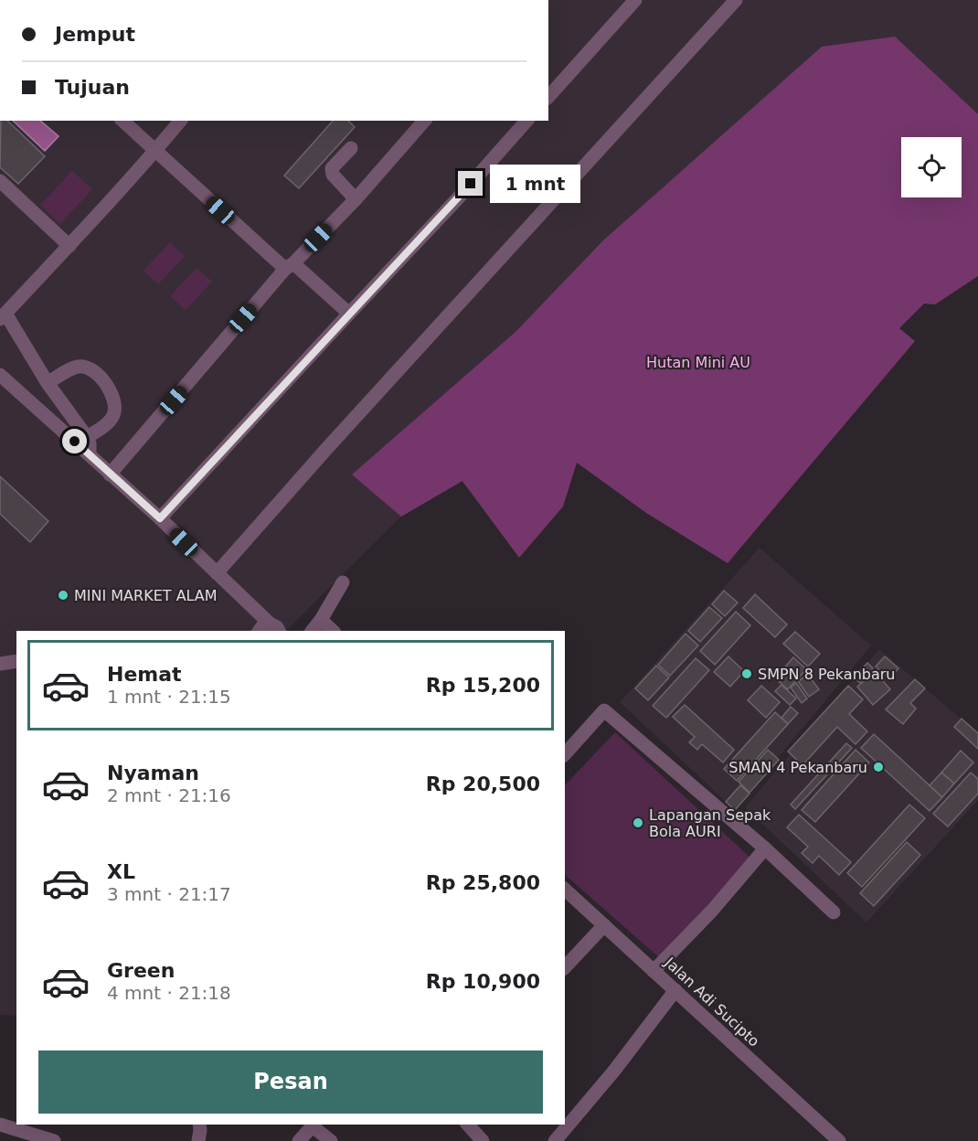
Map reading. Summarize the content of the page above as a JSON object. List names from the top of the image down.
{
  "streets": {
    "street": ["Jalan Adi Sucipto"]
  },
  "parks": ["Hutan Mini AU"],
  "places": [
    "MINI MARKET ALAM",
    "SMPN 8 Pekanbaru",
    "SMAN 4 Pekanbaru",
    "Lapangan Sepak Bola AURI"
  ],
  "page": {
    "banner": ["Jemput", "Tujuan"],
    "bubble": "1 mnt",
    "list": [
      {
        "name": "Hemat",
        "note": "1 mnt · 21:15",
        "value": "Rp 15,200"
      },
      {
        "name": "Nyaman",
        "note": "2 mnt · 21:16",
        "value": "Rp 20,500"
      },
      {
        "name": "XL",
        "note": "3 mnt · 21:17",
        "value": "Rp 25,800"
      },
      {
        "name": "Green",
        "note": "4 mnt · 21:18",
        "value": "Rp 10,900"
      }
    ],
    "buttons": "Pesan"
  }
}
